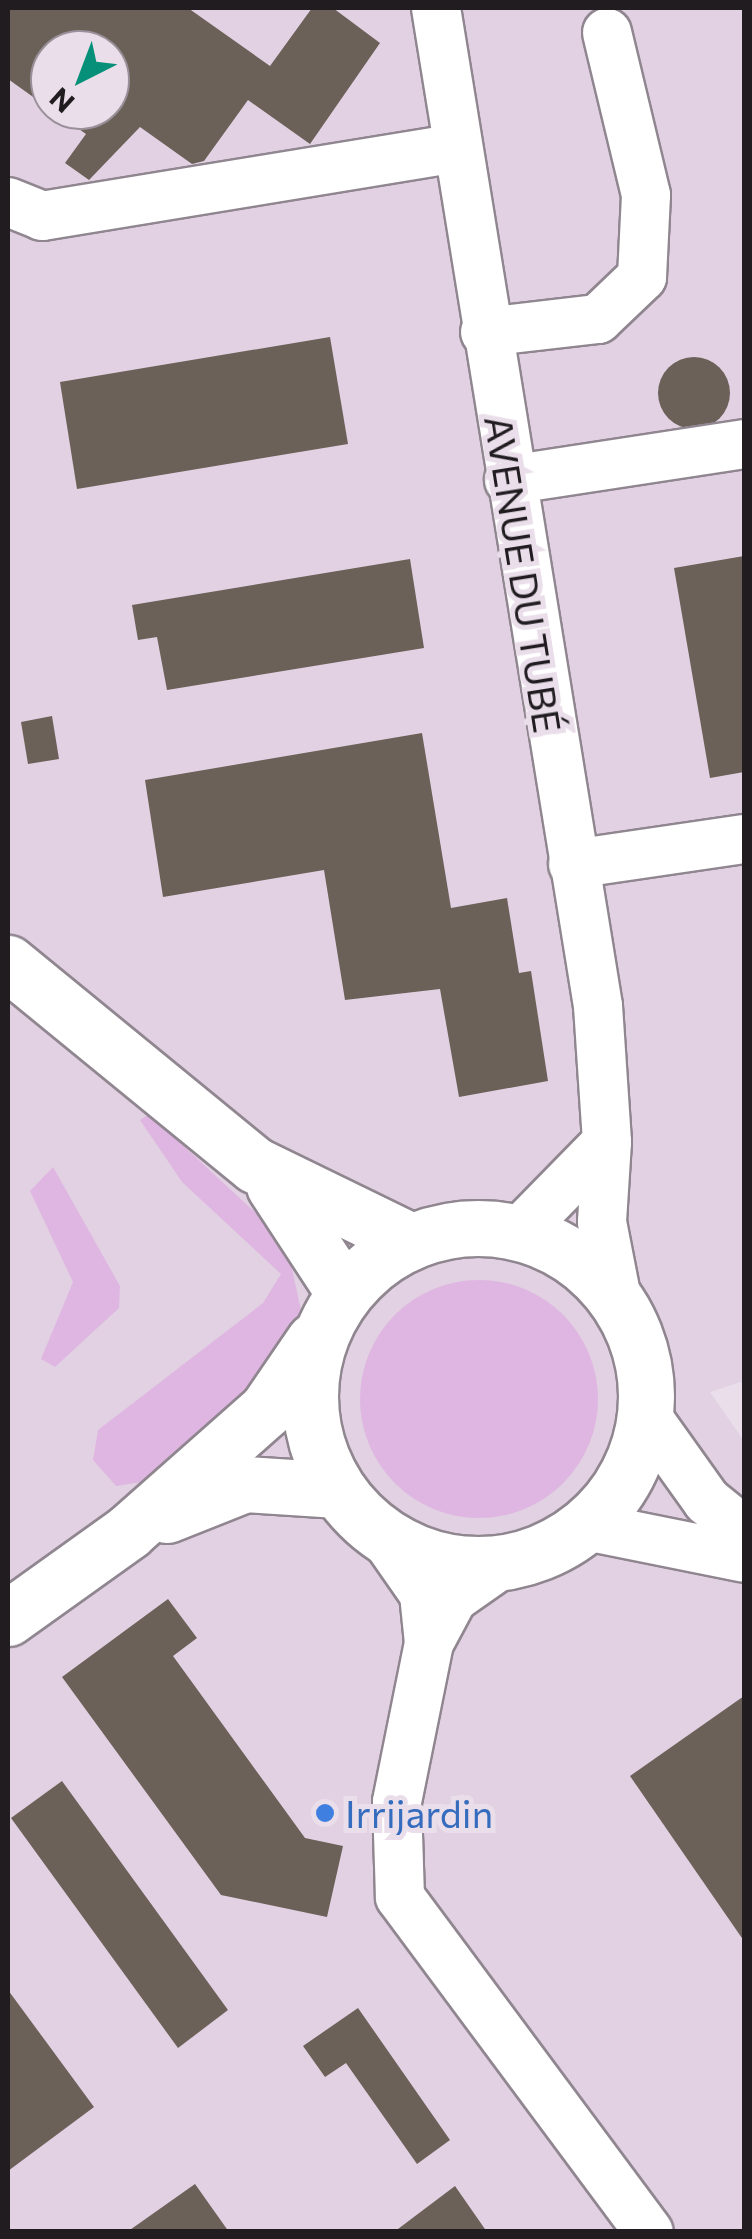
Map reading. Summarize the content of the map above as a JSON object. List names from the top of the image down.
{
  "streets": {
    "street": ["AVENUE DU TUBÉ"]
  },
  "places": ["Irrijardin"],
  "north": "bottom left"
}
